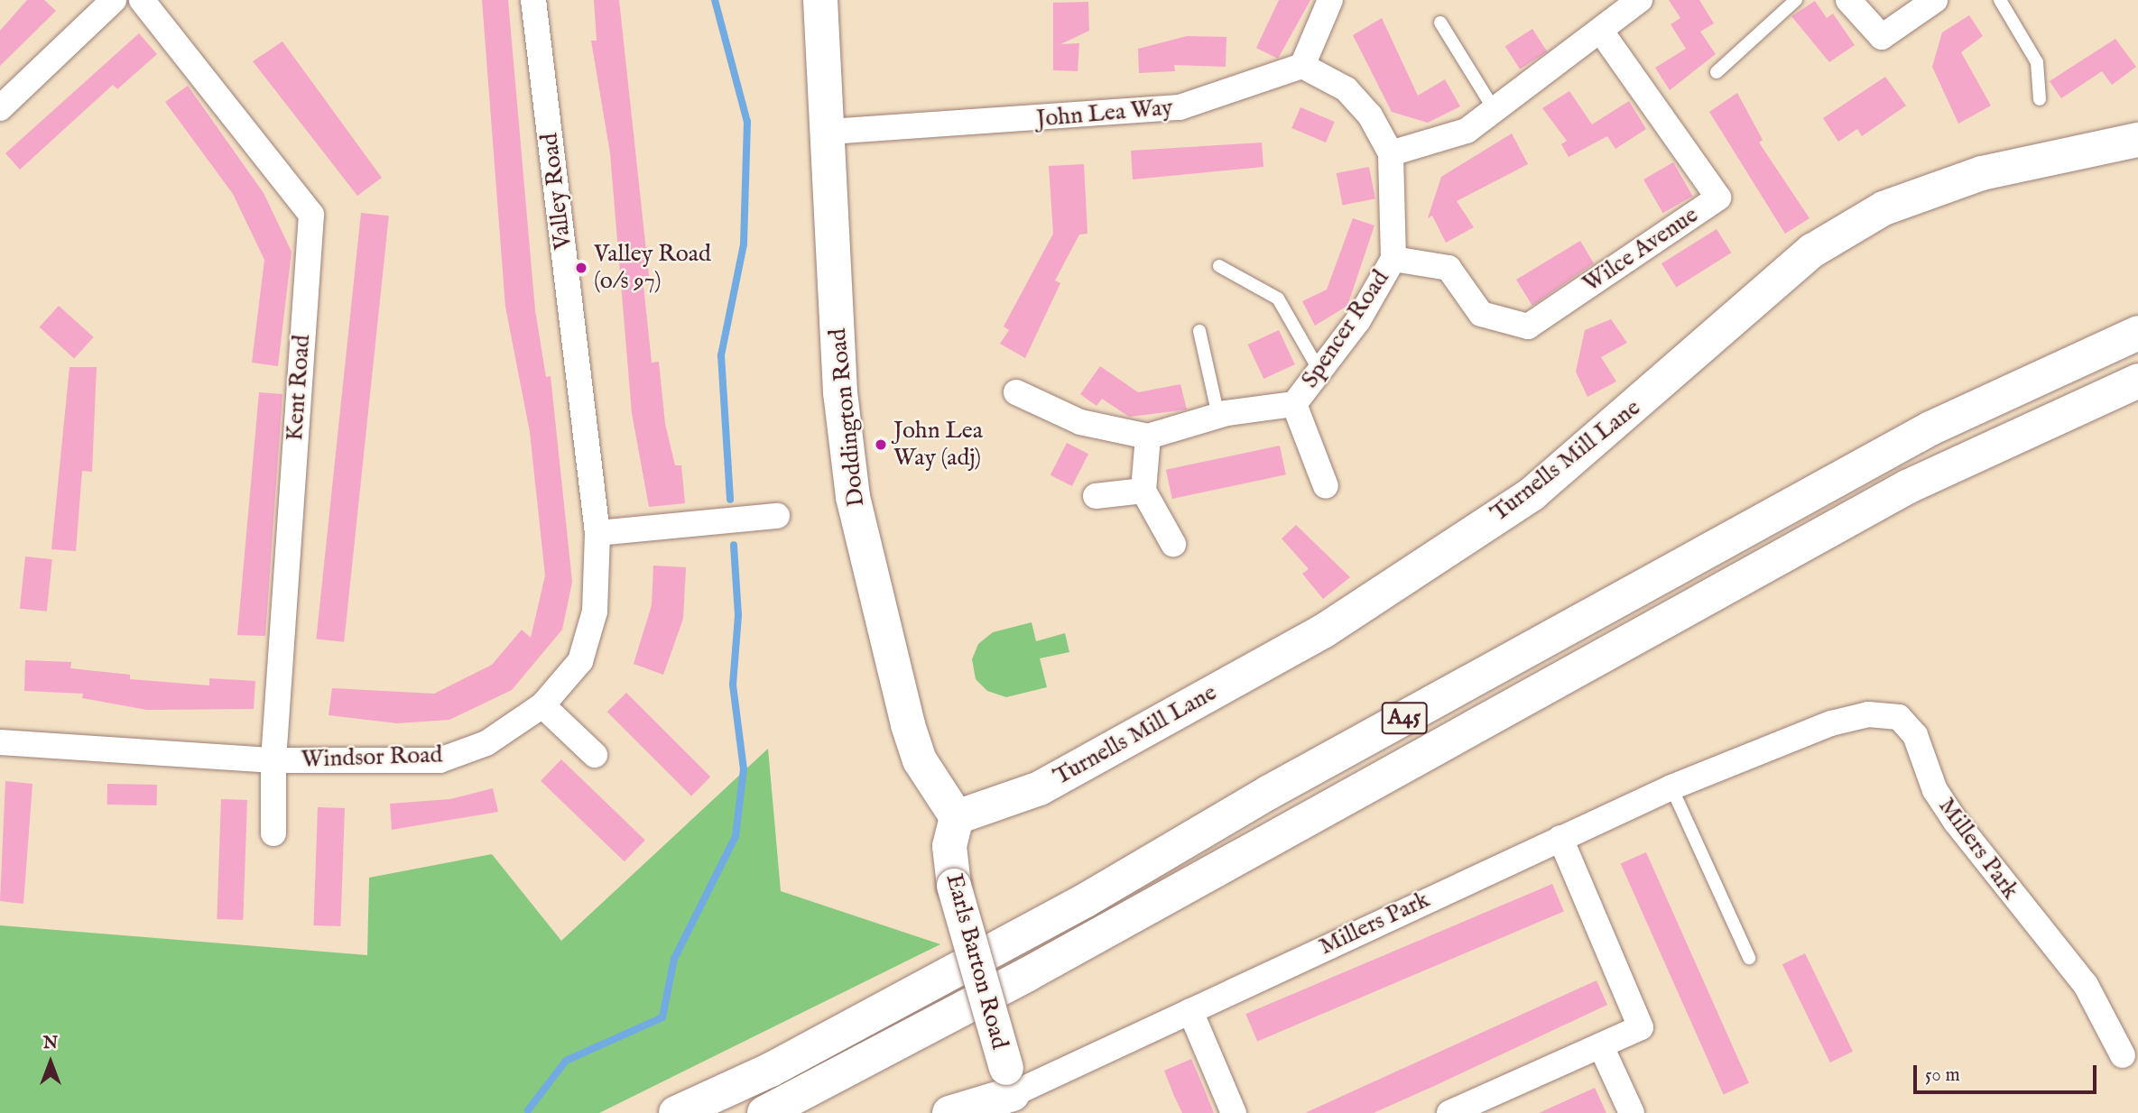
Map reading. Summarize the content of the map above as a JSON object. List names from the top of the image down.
{
  "streets": {
    "main road": [
      "Doddington Road",
      "Turnells Mill Lane",
      "A45",
      "Earls Barton Road"
    ],
    "street": [
      "John Lea Way",
      "Valley Road",
      "Wilce Avenue",
      "Spencer Road",
      "Kent Road",
      "Windsor Road",
      "Millers Park"
    ]
  },
  "crossings": [
    ["John Lea Way", "Spencer Road"],
    ["John Lea Way", "Doddington Road"],
    ["Valley Road", "Windsor Road"],
    ["Wilce Avenue", "Spencer Road"],
    ["Kent Road", "Windsor Road"],
    ["Doddington Road", "Turnells Mill Lane"],
    ["Doddington Road", "Earls Barton Road"],
    ["Turnells Mill Lane", "Earls Barton Road"],
    ["Millers Park", "Earls Barton Road"]
  ],
  "places": ["Valley Road (o/s 97)", "John Lea Way (adj)"],
  "scale_bar": "50 m",
  "north": "top"
}
